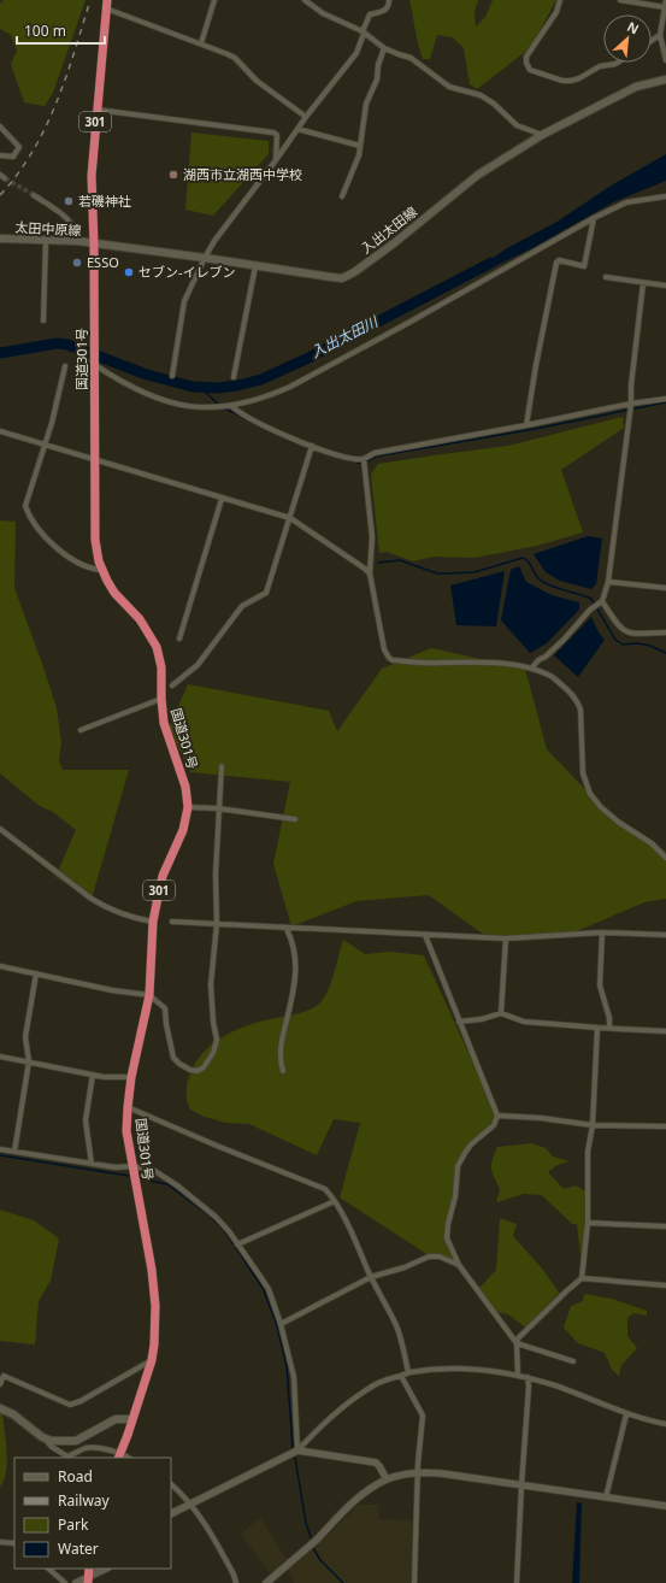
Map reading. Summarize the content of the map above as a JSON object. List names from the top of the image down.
{
  "streets": {
    "highway": ["301", "国道301号"],
    "main road": ["太田中原線", "入出太田線"]
  },
  "crossings": [
    ["太田中原線", "入出太田線"],
    ["太田中原線", "国道301号"],
    ["入出太田線", "国道301号"]
  ],
  "water": ["入出太田川"],
  "places": [
    "湖西市立湖西中学校",
    "若磯神社",
    "ESSO",
    "セブン-イレブン"
  ],
  "legend": [
    "Road",
    "Railway",
    "Park",
    "Water"
  ],
  "scale_bar": "100 m",
  "north": "top right"
}
